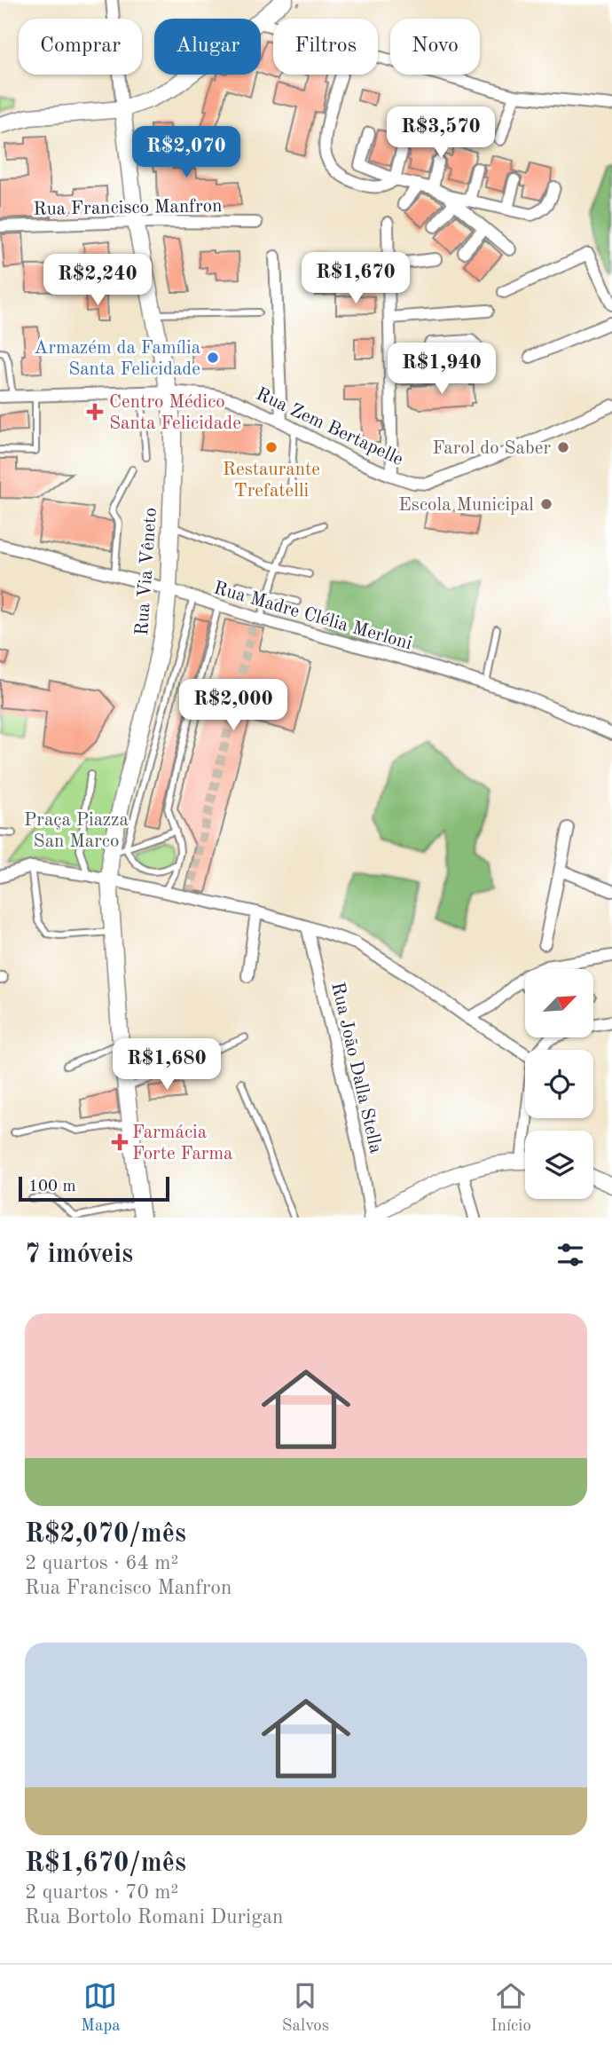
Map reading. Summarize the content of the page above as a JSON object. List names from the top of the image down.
{
  "streets": {
    "main road": ["Rua Via Vêneto"],
    "street": [
      "Rua Francisco Manfron",
      "Rua Zem Bertapelle",
      "Rua Madre Clélia Merloni",
      "Rua João Dalla Stella"
    ]
  },
  "crossings": [
    ["Rua Francisco Manfron", "Rua Via Vêneto"],
    ["Rua Zem Bertapelle", "Rua Via Vêneto"],
    ["Rua Via Vêneto", "Rua Madre Clélia Merloni"]
  ],
  "parks": ["Praça Piazza San Marco"],
  "places": {
    "other": [
      "Armazém da Família Santa Felicidade",
      "Restaurante Trefatelli",
      "Farol do Saber",
      "Escola Municipal"
    ],
    "health": ["Centro Médico Santa Felicidade", "Farmácia Forte Farma"]
  },
  "scale_bar": "100 m",
  "north": "top right",
  "page": {
    "chip": [
      "Comprar",
      "Alugar",
      "Filtros",
      "Novo"
    ],
    "price": [
      "R$3,570",
      "R$2,070",
      "R$1,670",
      "R$2,240",
      "R$1,940",
      "R$2,000",
      "R$1,680"
    ],
    "scale": "100 m",
    "heading": "7 imóveis",
    "list": [
      {
        "name": "R$2,070/mês",
        "note": "2 quartos · 64 m² · Rua Francisco Manfron"
      },
      {
        "name": "R$1,670/mês",
        "note": "2 quartos · 70 m² · Rua Bortolo Romani Durigan"
      }
    ],
    "tabs": ["Mapa", "Salvos", "Início"]
  }
}
